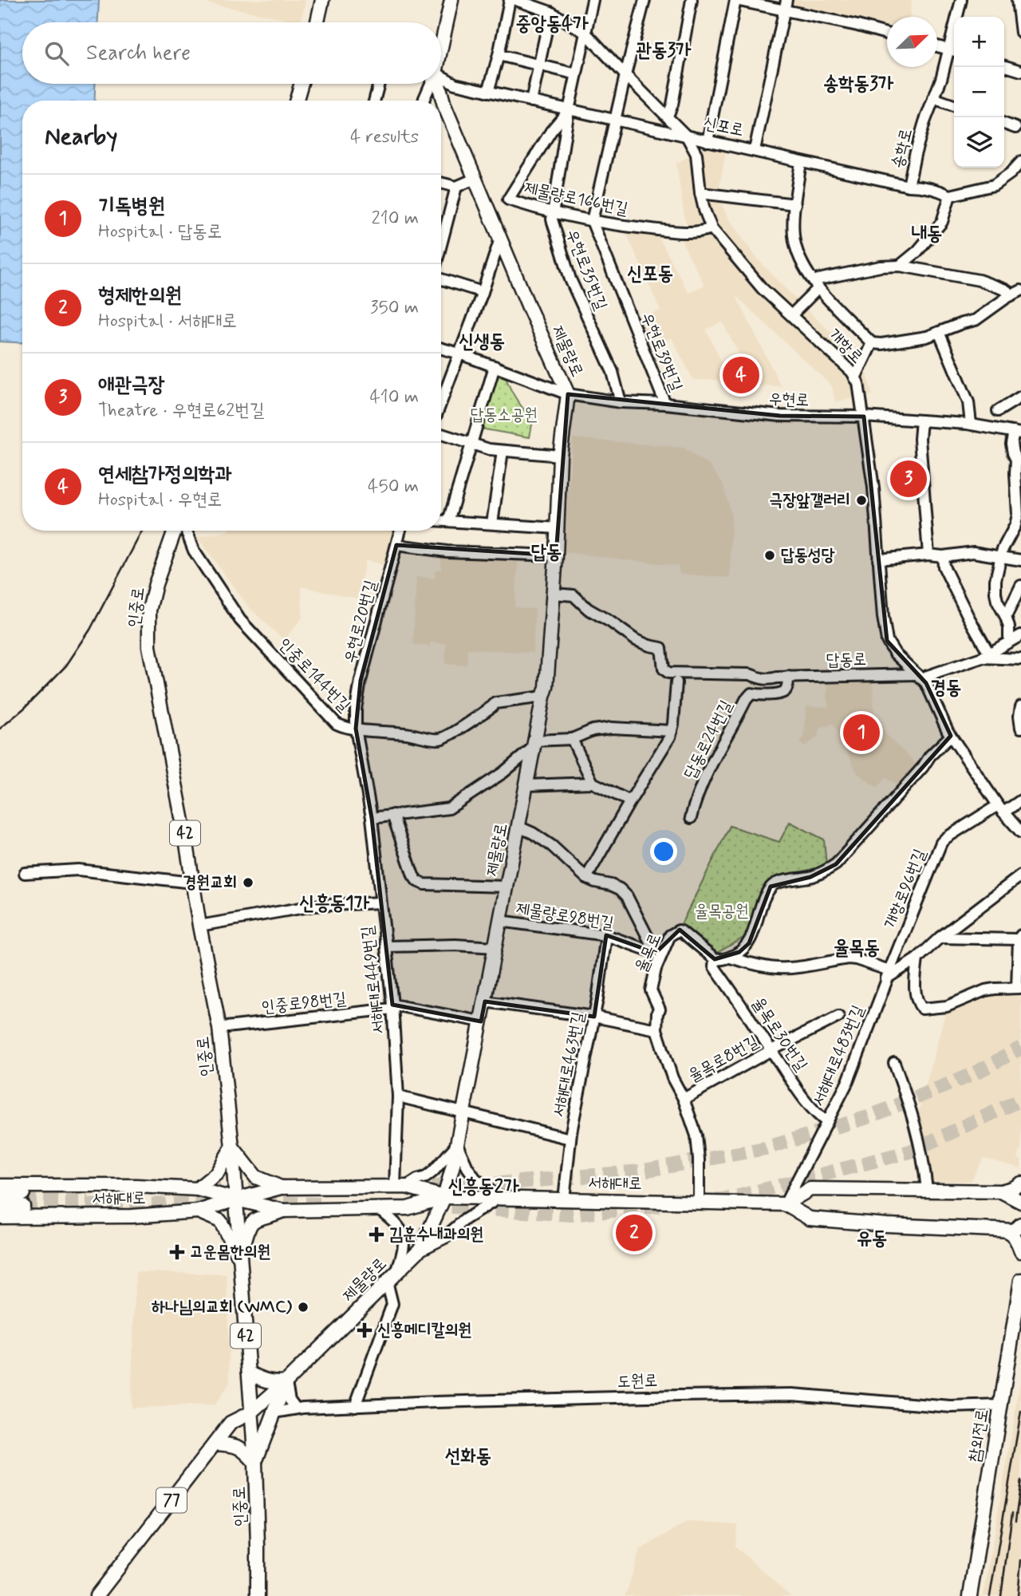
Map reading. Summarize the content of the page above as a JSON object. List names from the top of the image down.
{
  "streets": {
    "main road": [
      "제물량로",
      "인중로",
      "42",
      "서해대로",
      "참외전로",
      "77"
    ],
    "street": [
      "신포로",
      "송학로",
      "제물량로166번길",
      "우현로35번길",
      "개항로",
      "우현로39번길",
      "우현로",
      "우현로20번길",
      "답동로",
      "인중로144번길",
      "답동로24번길",
      "개항로96번길",
      "제물량로98번길",
      "율목로",
      "서해대로449번길",
      "인중로98번길",
      "율목로30번길",
      "서해대로483번길",
      "율목로8번길",
      "서해대로463번길",
      "도원로"
    ]
  },
  "crossings": [
    ["신포로", "송학로"],
    ["신포로", "제물량로166번길"],
    ["신포로", "우현로35번길"],
    ["신포로", "개항로"],
    ["제물량로166번길", "우현로35번길"],
    ["제물량로166번길", "개항로"],
    ["제물량로166번길", "우현로39번길"],
    ["우현로35번길", "개항로"],
    ["우현로35번길", "우현로"],
    ["개항로", "우현로"],
    ["개항로", "답동로"],
    ["개항로", "개항로96번길"],
    ["제물량로", "우현로"],
    ["제물량로", "인중로"],
    ["제물량로", "답동로"],
    ["제물량로", "인중로144번길"],
    ["제물량로", "제물량로98번길"],
    ["제물량로", "인중로98번길"],
    ["제물량로", "서해대로"],
    ["우현로39번길", "우현로"],
    ["인중로", "인중로98번길"],
    ["인중로", "서해대로"],
    ["우현로20번길", "인중로144번길"],
    ["우현로20번길", "서해대로449번길"],
    ["답동로", "답동로24번길"],
    ["인중로144번길", "서해대로449번길"],
    ["개항로96번길", "서해대로483번길"],
    ["제물량로98번길", "율목로"],
    ["제물량로98번길", "서해대로463번길"],
    ["율목로", "율목로30번길"],
    ["율목로", "율목로8번길"],
    ["율목로", "서해대로"],
    ["서해대로449번길", "인중로98번길"],
    ["서해대로449번길", "서해대로"],
    ["율목로30번길", "서해대로483번길"],
    ["율목로30번길", "율목로8번길"],
    ["서해대로483번길", "서해대로"],
    ["서해대로463번길", "서해대로"],
    ["도원로", "참외전로"]
  ],
  "districts": [
    "중앙동4가",
    "관동3가",
    "송학동3가",
    "내동",
    "신포동",
    "신생동",
    "답동",
    "경동",
    "신흥동1가",
    "율목동",
    "신흥동2가",
    "유동",
    "선화동"
  ],
  "parks": ["답동소공원", "율목공원"],
  "places": {
    "other": [
      "극장앞갤러리",
      "답동성당",
      "경원교회",
      "하나님의교회 (WMC)"
    ],
    "health": ["김훈수내과의원", "고운몸한의원", "신흥메디칼의원"]
  },
  "north": "top right",
  "page": {
    "map_buttons": ["+", "−"],
    "search": "Search here",
    "heading": ["Nearby", "4 results"],
    "list": [
      {
        "mark": "1",
        "name": "기독병원",
        "note": "Hospital · 답동로",
        "value": "210 m"
      },
      {
        "mark": "2",
        "name": "형제한의원",
        "note": "Hospital · 서해대로",
        "value": "350 m"
      },
      {
        "mark": "3",
        "name": "애관극장",
        "note": "Theatre · 우현로62번길",
        "value": "410 m"
      },
      {
        "mark": "4",
        "name": "연세참가정의학과",
        "note": "Hospital · 우현로",
        "value": "450 m"
      }
    ],
    "pins": [
      "4",
      "3",
      "1",
      "2"
    ]
  }
}
